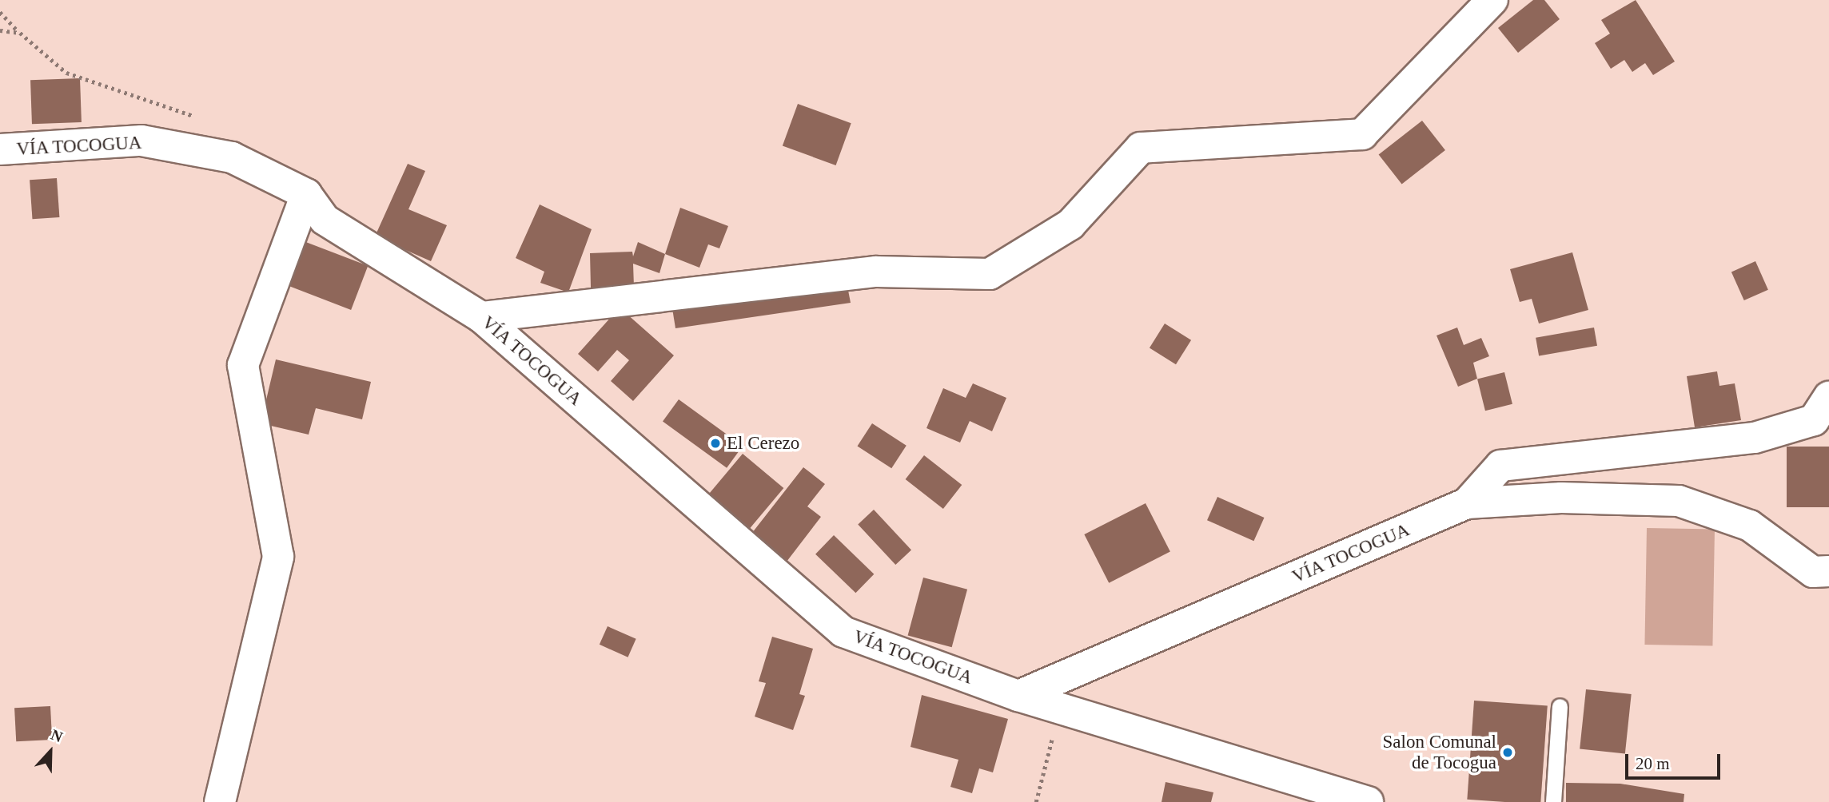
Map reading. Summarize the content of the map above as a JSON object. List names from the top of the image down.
{
  "streets": {
    "street": ["VÍA TOCOGUA"]
  },
  "places": ["El Cerezo", "Salon Comunal de Tocogua"],
  "scale_bar": "20 m",
  "north": "top"
}
